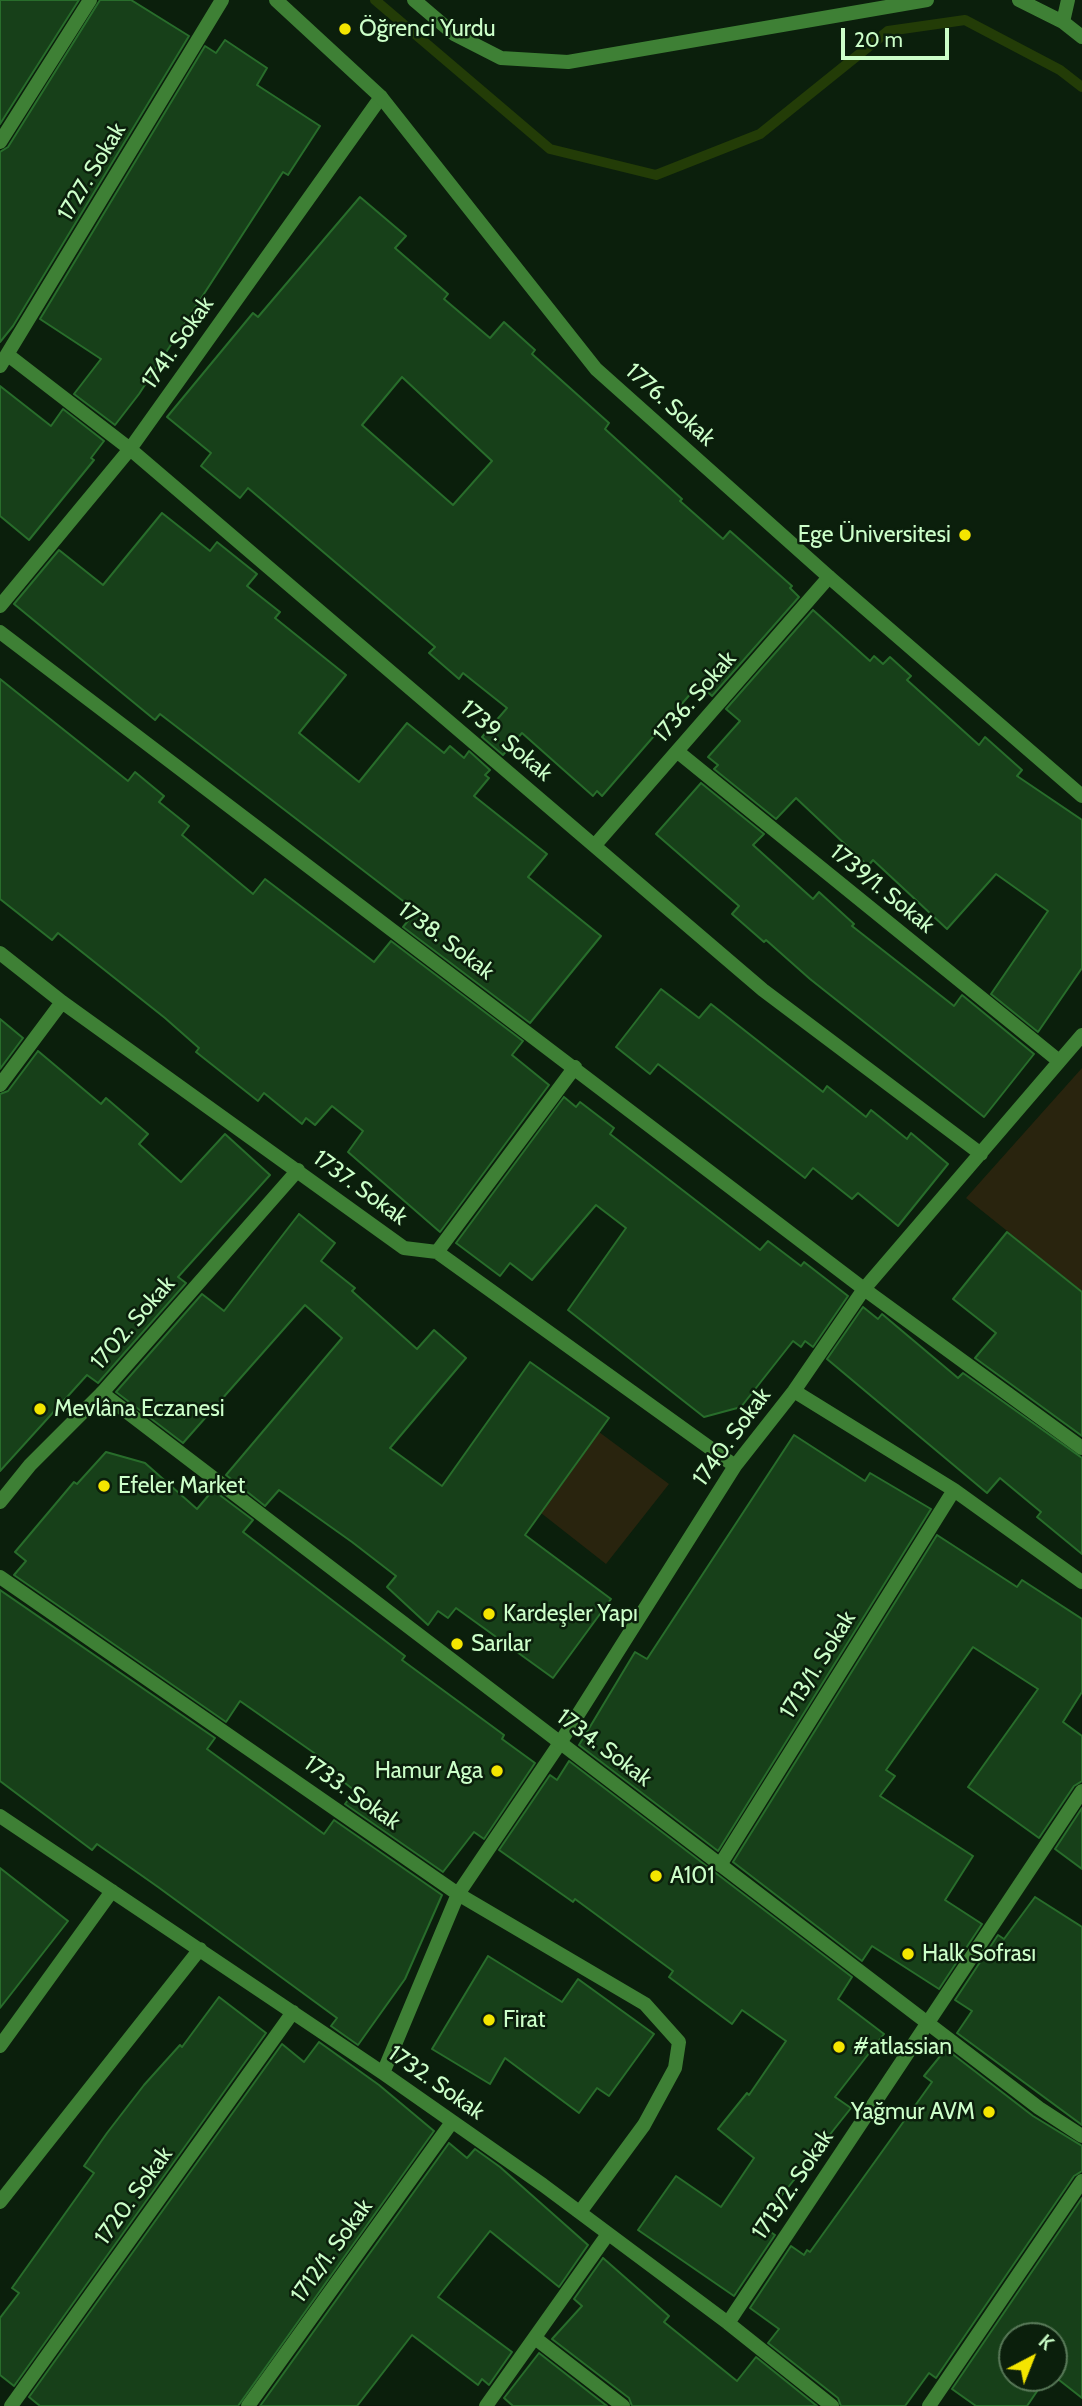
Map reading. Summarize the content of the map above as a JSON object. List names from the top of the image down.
{
  "streets": {
    "street": [
      "1727. Sokak",
      "1741. Sokak",
      "1776. Sokak",
      "1736. Sokak",
      "1739. Sokak",
      "1739/1. Sokak",
      "1738. Sokak",
      "1737. Sokak",
      "1702. Sokak",
      "1740. Sokak",
      "1713/1. Sokak",
      "1734. Sokak",
      "1733. Sokak",
      "1732. Sokak",
      "1713/2. Sokak",
      "1720. Sokak",
      "1712/1. Sokak"
    ]
  },
  "crossings": [
    ["1727. Sokak", "1739. Sokak"],
    ["1741. Sokak", "1776. Sokak"],
    ["1741. Sokak", "1739. Sokak"],
    ["1776. Sokak", "1736. Sokak"],
    ["1736. Sokak", "1739. Sokak"],
    ["1736. Sokak", "1739/1. Sokak"],
    ["1739. Sokak", "1740. Sokak"],
    ["1739/1. Sokak", "1740. Sokak"],
    ["1738. Sokak", "1740. Sokak"],
    ["1737. Sokak", "1702. Sokak"],
    ["1737. Sokak", "1740. Sokak"],
    ["1702. Sokak", "1734. Sokak"],
    ["1740. Sokak", "1734. Sokak"],
    ["1740. Sokak", "1733. Sokak"],
    ["1740. Sokak", "1732. Sokak"],
    ["1713/1. Sokak", "1734. Sokak"],
    ["1734. Sokak", "1713/2. Sokak"],
    ["1733. Sokak", "1732. Sokak"],
    ["1732. Sokak", "1713/2. Sokak"],
    ["1732. Sokak", "1720. Sokak"],
    ["1732. Sokak", "1712/1. Sokak"]
  ],
  "places": [
    "Öğrenci Yurdu",
    "Ege Üniversitesi",
    "Mevlâna Eczanesi",
    "Efeler Market",
    "Kardeşler Yapı",
    "Sarılar",
    "Hamur Aga",
    "A101",
    "Halk Sofrası",
    "Firat",
    "#atlassian",
    "Yağmur AVM"
  ],
  "scale_bar": "20 m",
  "north": "top right"
}
